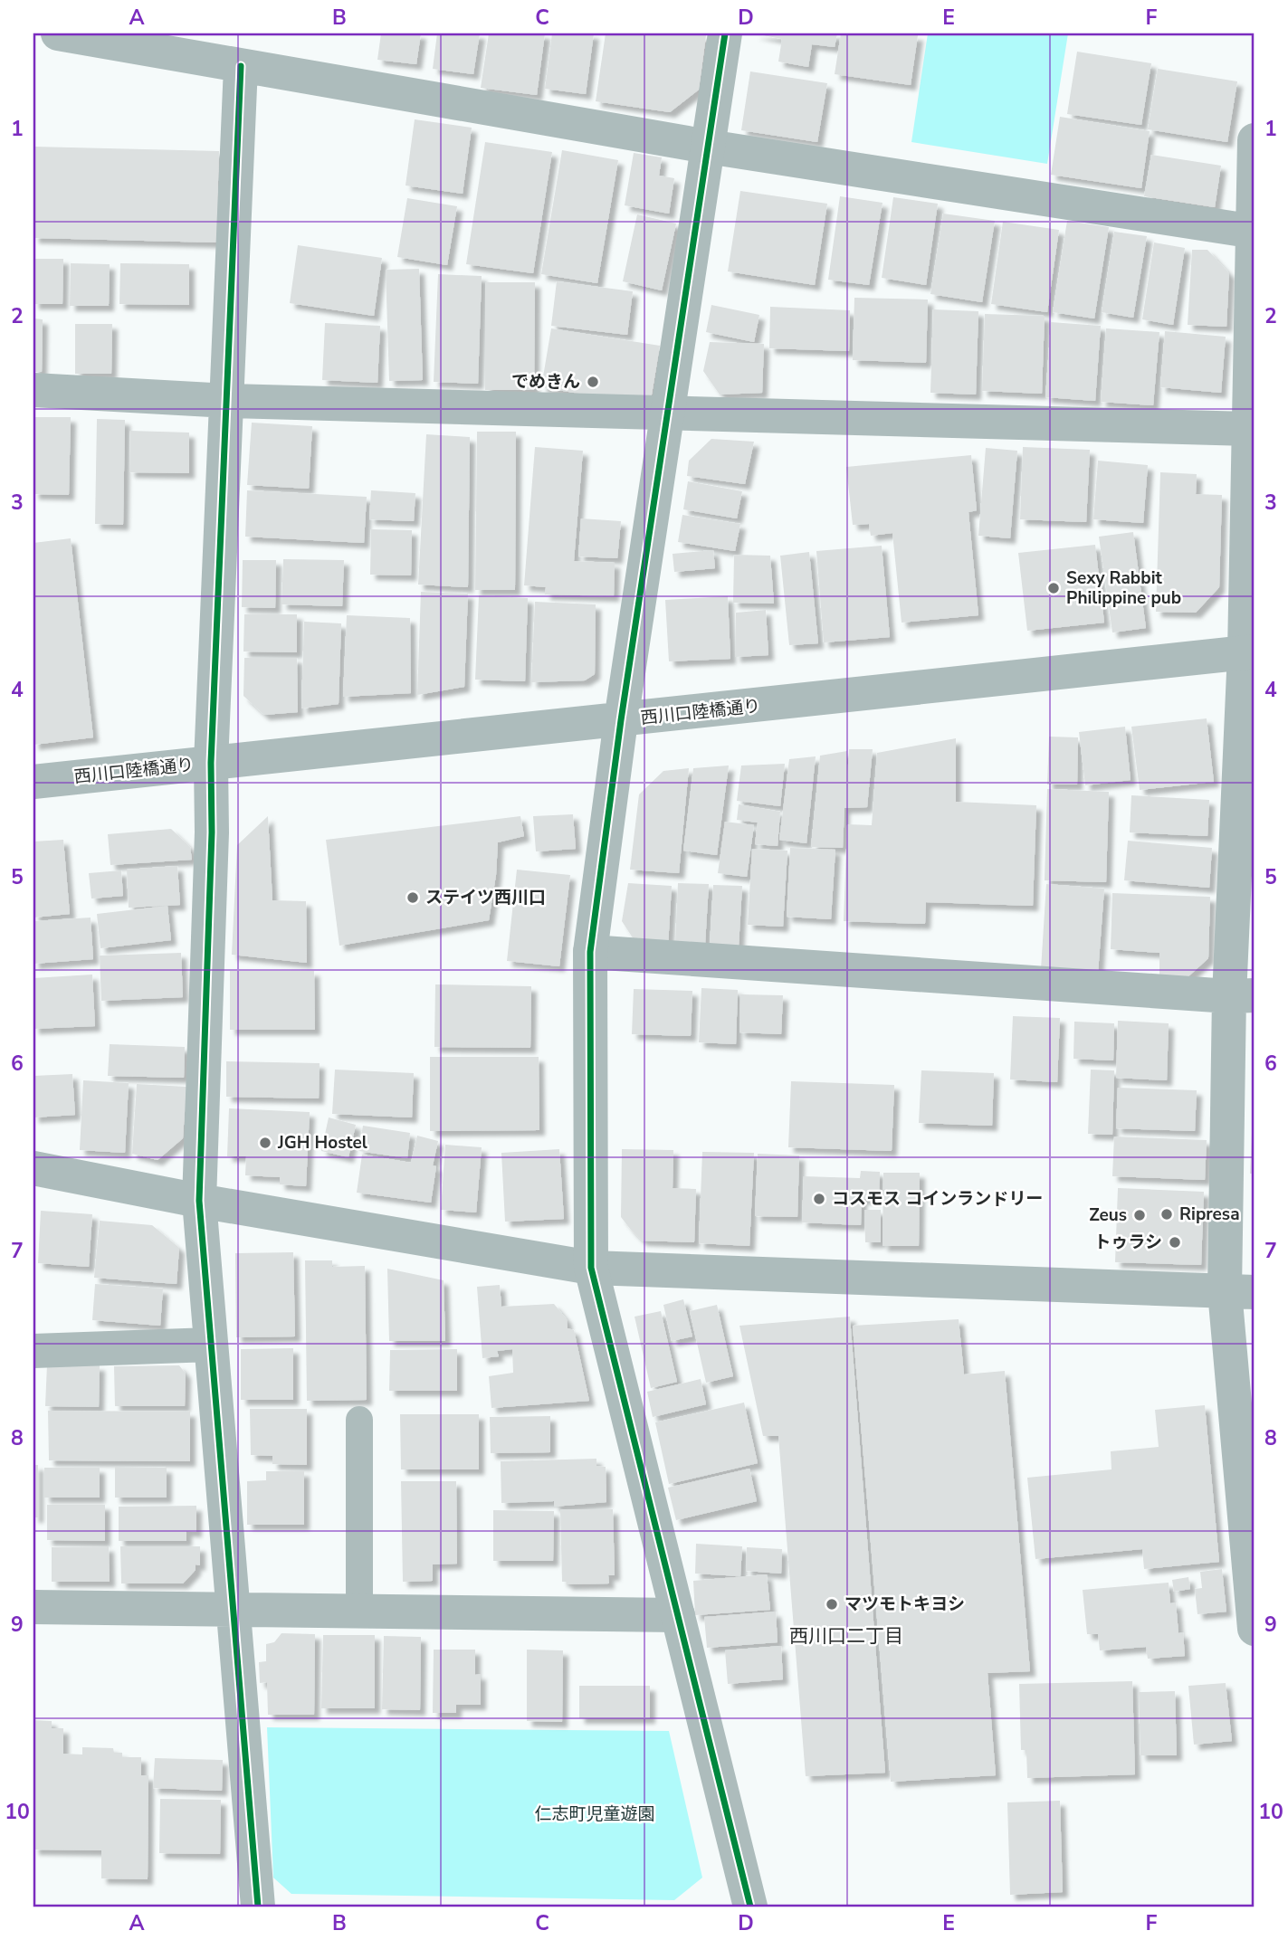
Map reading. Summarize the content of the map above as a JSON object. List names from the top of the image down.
{
  "streets": {
    "street": ["西川口陸橋通り"]
  },
  "districts": ["西川口二丁目"],
  "parks": ["仁志町児童遊園"],
  "places": [
    "でめきん",
    "Sexy Rabbit Philippine pub",
    "ステイツ西川口",
    "JGH Hostel",
    "コスモス コインランドリー",
    "Ripresa",
    "Zeus",
    "トゥラシ",
    "マツモトキヨシ"
  ],
  "grid": {
    "columns": [
      "A",
      "B",
      "C",
      "D",
      "E",
      "F"
    ],
    "rows": [
      "1",
      "2",
      "3",
      "4",
      "5",
      "6",
      "7",
      "8",
      "9",
      "10"
    ]
  }
}
